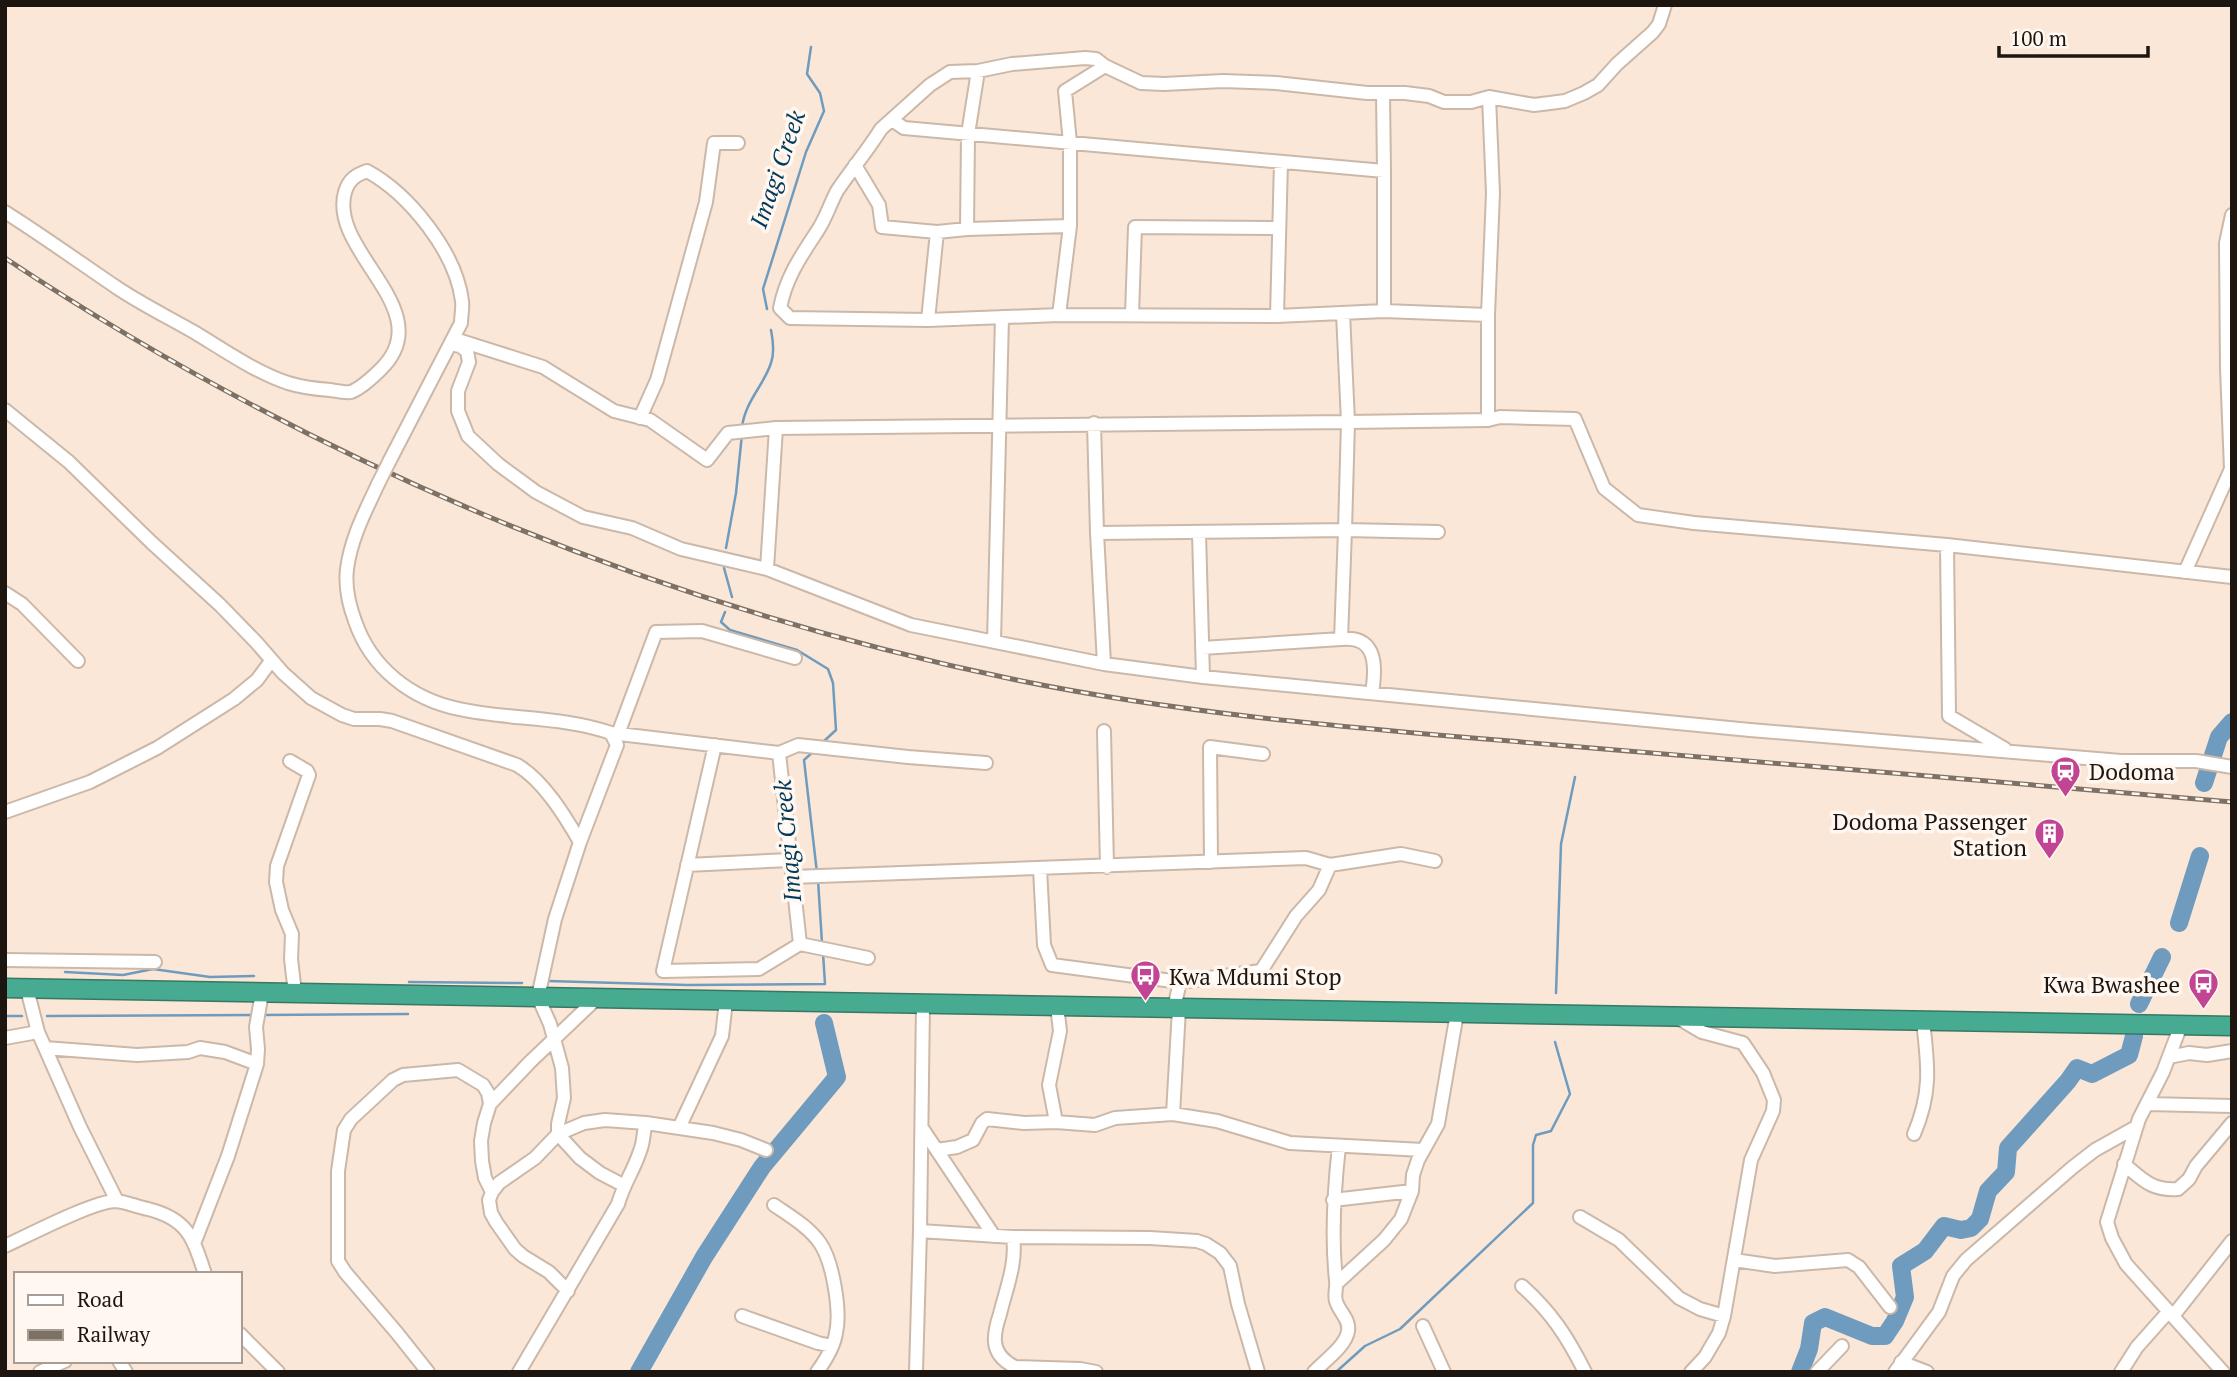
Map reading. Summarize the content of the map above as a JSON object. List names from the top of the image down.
{
  "water": ["Imagi Creek"],
  "places": {
    "station": ["Dodoma"],
    "building": ["Dodoma Passenger Station"],
    "bus stop": ["Kwa Mdumi Stop", "Kwa Bwashee"]
  },
  "legend": ["Road", "Railway"],
  "scale_bar": "100 m"
}
